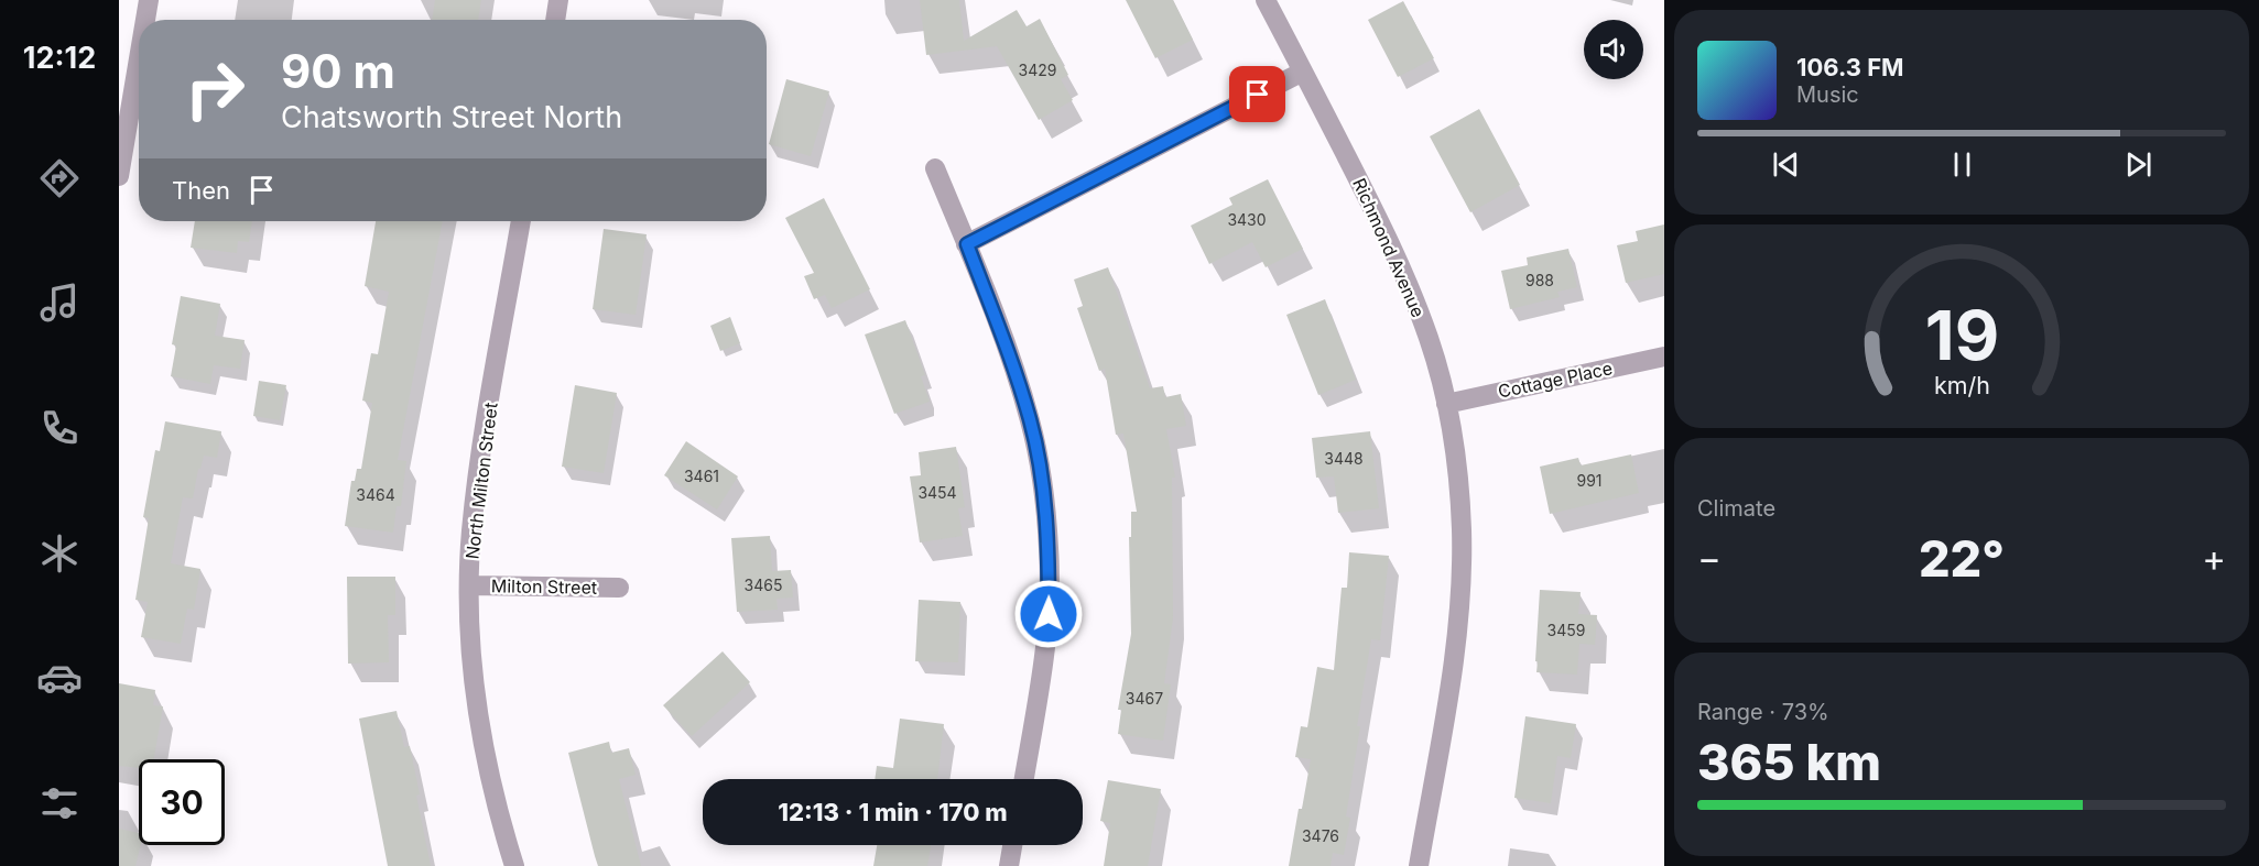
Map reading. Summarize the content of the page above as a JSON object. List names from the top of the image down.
{
  "streets": {
    "street": [
      "Richmond Avenue",
      "Cottage Place",
      "North Milton Street",
      "Milton Street"
    ]
  },
  "crossings": [
    ["Richmond Avenue", "Cottage Place"],
    ["North Milton Street", "Milton Street"]
  ],
  "house_numbers": [
    "3429",
    "3430",
    "988",
    "3448",
    "3461",
    "991",
    "3454",
    "3464",
    "3465",
    "3459",
    "3467",
    "3476"
  ],
  "page": {
    "tabs": "12:12",
    "turn": ["90 m", "Chatsworth Street North"],
    "song": ["106.3 FM", "Music"],
    "then": "Then",
    "tile": [
      "Climate",
      ["Range · 73%", "365 km"]
    ],
    "heat": ["−", "22°", "+"],
    "limit": "30",
    "trip": "12:13 · 1 min · 170 m",
    "gauge": ["19", "km/h"]
  }
}
